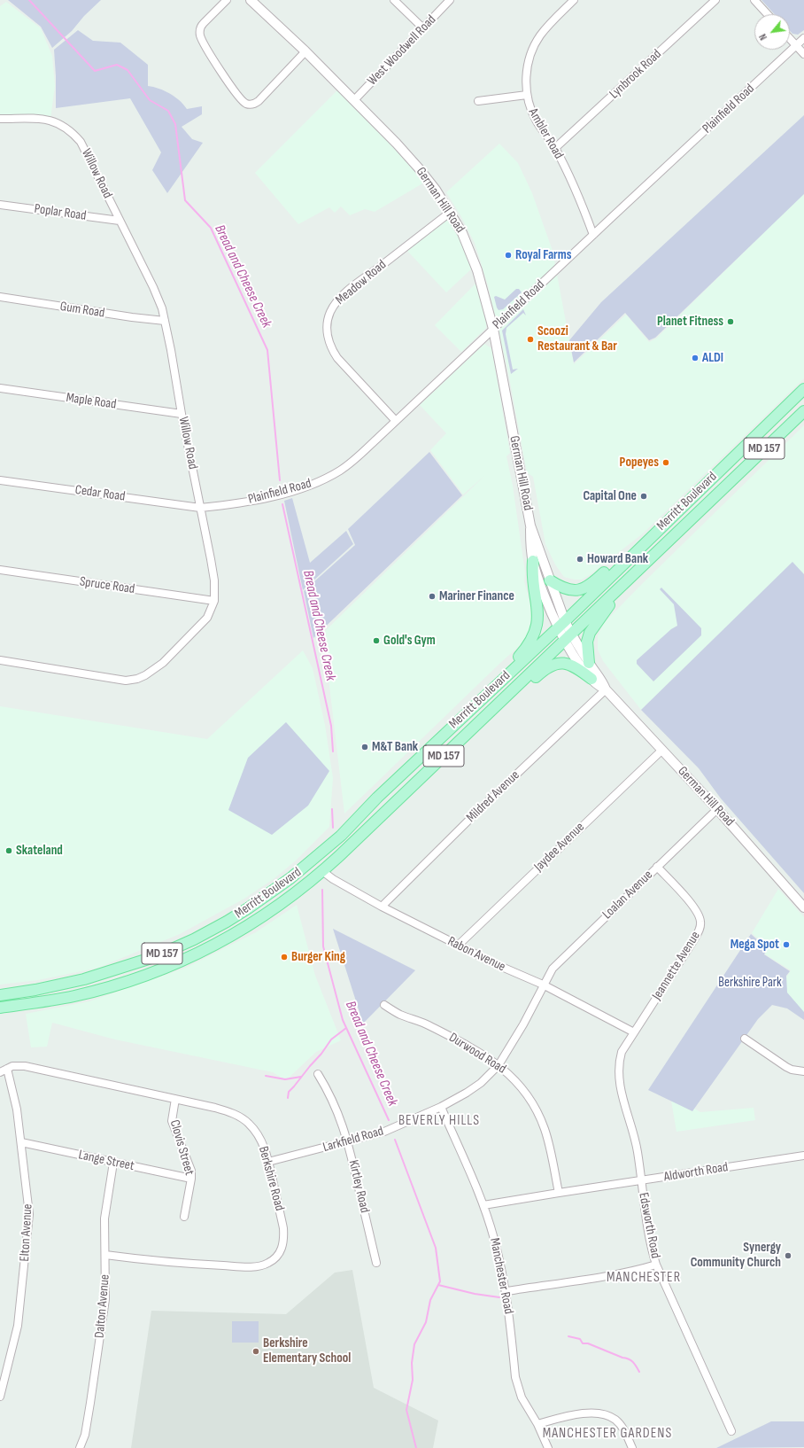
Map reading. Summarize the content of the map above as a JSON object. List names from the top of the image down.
{
  "streets": {
    "main road": ["MD 157", "Merritt Boulevard"],
    "street": [
      "West Woodwell Road",
      "Lynbrook Road",
      "Plainfield Road",
      "Ambler Road",
      "Willow Road",
      "German Hill Road",
      "Poplar Road",
      "Meadow Road",
      "Gum Road",
      "Maple Road",
      "Cedar Road",
      "Spruce Road",
      "Mildred Avenue",
      "Jaydee Avenue",
      "Loalan Avenue",
      "Rabon Avenue",
      "Jeannette Avenue",
      "Durwood Road",
      "Larkfield Road",
      "Clovis Street",
      "Lange Street",
      "Aldworth Road",
      "Berkshire Road",
      "Kirtley Road",
      "Edsworth Road",
      "Elton Avenue",
      "Manchester Road",
      "Dalton Avenue"
    ]
  },
  "crossings": [
    ["West Woodwell Road", "German Hill Road"],
    ["Lynbrook Road", "Ambler Road"],
    ["Plainfield Road", "Ambler Road"],
    ["Plainfield Road", "Willow Road"],
    ["Plainfield Road", "German Hill Road"],
    ["Plainfield Road", "Meadow Road"],
    ["Plainfield Road", "Cedar Road"],
    ["Willow Road", "Poplar Road"],
    ["Willow Road", "Gum Road"],
    ["Willow Road", "Maple Road"],
    ["Willow Road", "Cedar Road"],
    ["Willow Road", "Spruce Road"],
    ["German Hill Road", "Meadow Road"],
    ["German Hill Road", "Merritt Boulevard"],
    ["German Hill Road", "Mildred Avenue"],
    ["German Hill Road", "Jaydee Avenue"],
    ["German Hill Road", "Loalan Avenue"],
    ["Merritt Boulevard", "Rabon Avenue"],
    ["Mildred Avenue", "Rabon Avenue"],
    ["Jaydee Avenue", "Rabon Avenue"],
    ["Loalan Avenue", "Rabon Avenue"],
    ["Loalan Avenue", "Jeannette Avenue"],
    ["Loalan Avenue", "Larkfield Road"],
    ["Rabon Avenue", "Jeannette Avenue"],
    ["Rabon Avenue", "Larkfield Road"],
    ["Rabon Avenue", "Edsworth Road"],
    ["Jeannette Avenue", "Edsworth Road"],
    ["Durwood Road", "Larkfield Road"],
    ["Durwood Road", "Aldworth Road"],
    ["Larkfield Road", "Berkshire Road"],
    ["Larkfield Road", "Kirtley Road"],
    ["Larkfield Road", "Manchester Road"],
    ["Clovis Street", "Lange Street"],
    ["Clovis Street", "Berkshire Road"],
    ["Lange Street", "Elton Avenue"],
    ["Lange Street", "Dalton Avenue"],
    ["Aldworth Road", "Edsworth Road"],
    ["Aldworth Road", "Manchester Road"],
    ["Berkshire Road", "Elton Avenue"],
    ["Berkshire Road", "Dalton Avenue"]
  ],
  "districts": ["BEVERLY HILLS", "MANCHESTER", "MANCHESTER GARDENS"],
  "water": ["Bread and Cheese Creek"],
  "parks": ["Berkshire Park"],
  "places": [
    "Royal Farms",
    "Planet Fitness",
    "Scoozi Restaurant & Bar",
    "ALDI",
    "Popeyes",
    "Capital One",
    "Howard Bank",
    "Mariner Finance",
    "Gold's Gym",
    "M&T Bank",
    "Skateland",
    "Mega Spot",
    "Burger King",
    "Synergy Community Church",
    "Berkshire Elementary School"
  ],
  "north": "bottom left"
}
